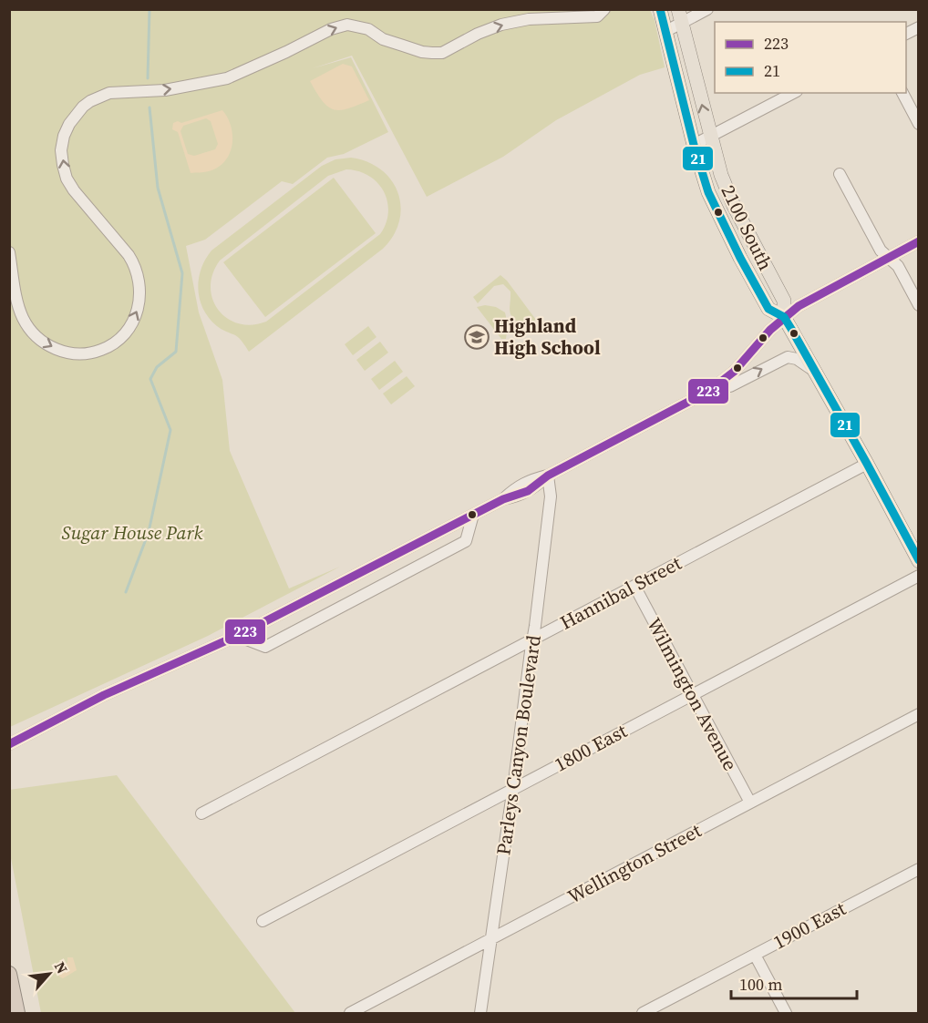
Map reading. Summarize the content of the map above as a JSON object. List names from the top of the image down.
{
  "streets": {
    "main road": ["2100 South"],
    "street": [
      "Hannibal Street",
      "Wilmington Avenue",
      "Parleys Canyon Boulevard",
      "1800 East",
      "Wellington Street",
      "1900 East"
    ]
  },
  "crossings": [
    ["2100 South", "Hannibal Street"],
    ["Hannibal Street", "Wilmington Avenue"],
    ["Hannibal Street", "Parleys Canyon Boulevard"],
    ["Wilmington Avenue", "1800 East"],
    ["Wilmington Avenue", "Wellington Street"],
    ["Parleys Canyon Boulevard", "1800 East"],
    ["Parleys Canyon Boulevard", "Wellington Street"]
  ],
  "parks": ["Sugar House Park"],
  "places": {
    "school or university": ["Highland High School"]
  },
  "lines": ["transit line 21", "transit line 223"],
  "legend": ["223", "21"],
  "scale_bar": "100 m",
  "north": "top right"
}
